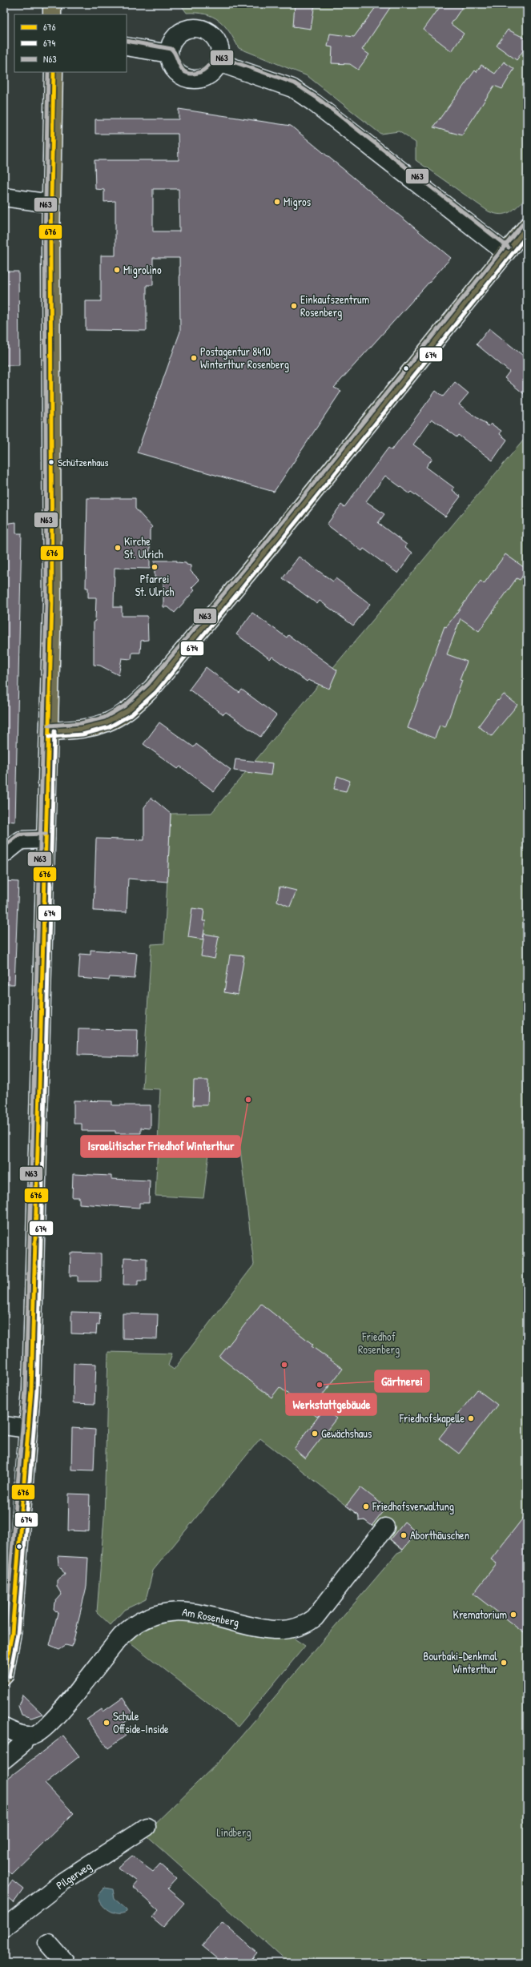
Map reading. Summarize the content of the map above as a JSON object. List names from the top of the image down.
{
  "streets": {
    "street": ["Am Rosenberg", "Pilgerweg"]
  },
  "parks": ["Friedhof Rosenberg", "Lindberg"],
  "places": [
    "Migros",
    "Migrolino",
    "Einkaufszentrum Rosenberg",
    "Postagentur 8410 Winterthur Rosenberg",
    "Schützenhaus",
    "Kirche St. Ulrich",
    "Pfarrei St. Ulrich",
    "Israelitischer Friedhof Winterthur",
    "Werkstattgebäude",
    "Gärtnerei",
    "Friedhofskapelle",
    "Gewächshaus",
    "Friedhofsverwaltung",
    "Aborthäuschen",
    "Krematorium",
    "Bourbaki-Denkmal Winterthur",
    "Schule Offside-Inside"
  ],
  "lines": ["transit line N63", "transit line 676", "transit line 674"],
  "legend": ["676", "674", "N63"]
}
